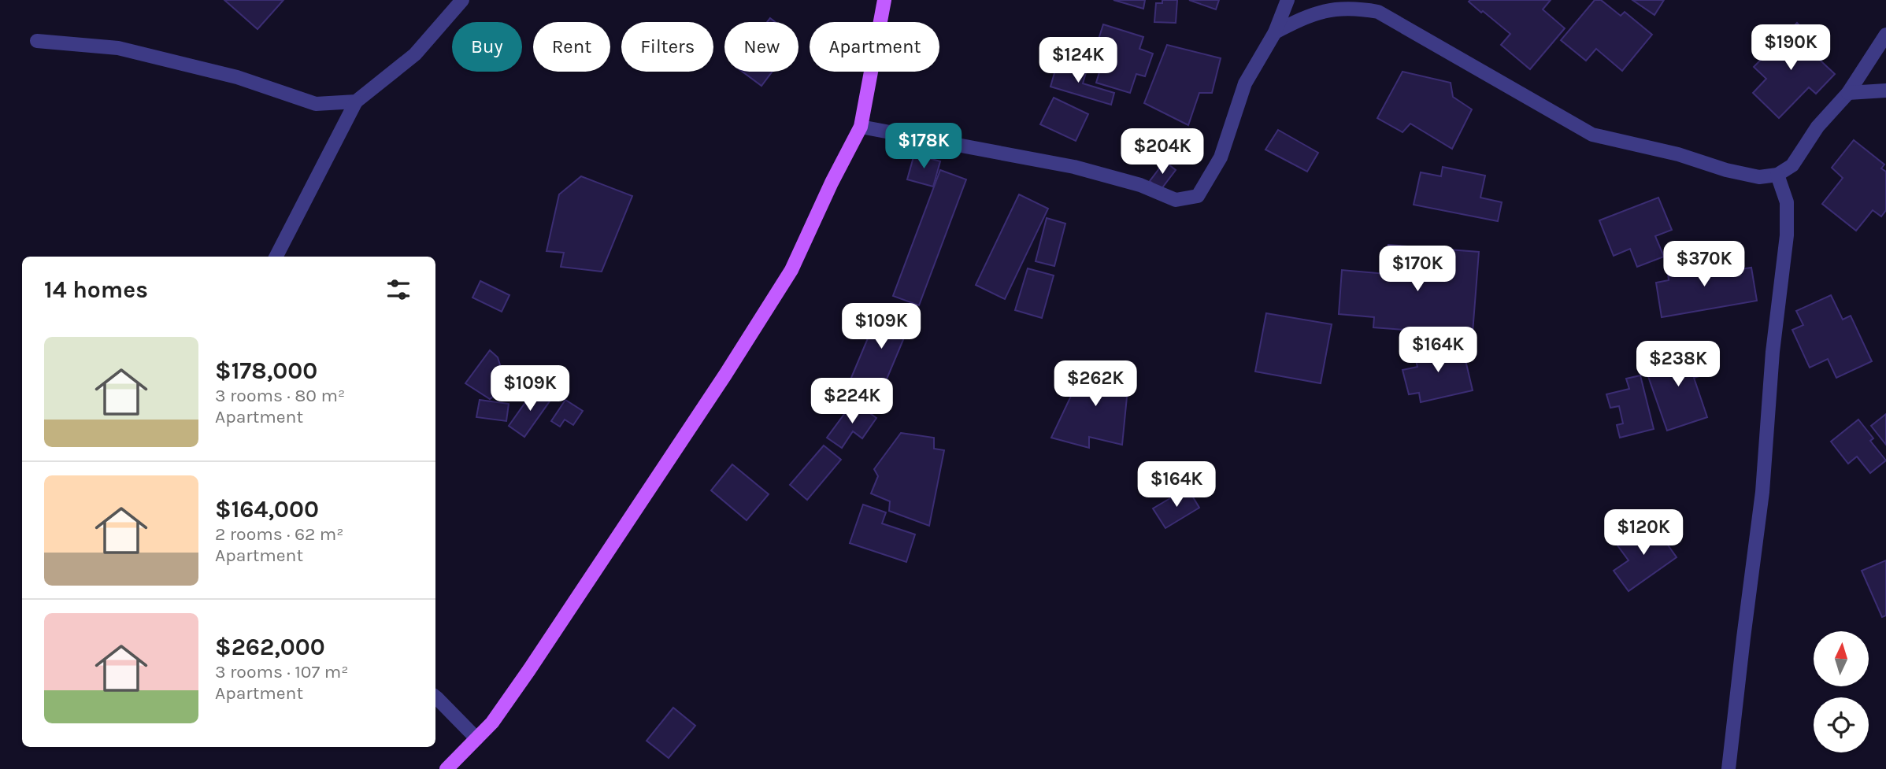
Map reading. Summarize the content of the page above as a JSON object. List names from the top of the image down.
{
  "north": "top",
  "page": {
    "chip": [
      "Buy",
      "Rent",
      "Filters",
      "New",
      "Apartment"
    ],
    "price": [
      "$190K",
      "$124K",
      "$178K",
      "$204K",
      "$370K",
      "$170K",
      "$109K",
      "$164K",
      "$238K",
      "$262K",
      "$109K",
      "$224K",
      "$164K",
      "$120K"
    ],
    "heading": "14 homes",
    "list": [
      {
        "name": "$178,000",
        "note": "3 rooms · 80 m² · Apartment"
      },
      {
        "name": "$164,000",
        "note": "2 rooms · 62 m² · Apartment"
      },
      {
        "name": "$262,000",
        "note": "3 rooms · 107 m² · Apartment"
      }
    ]
  }
}
